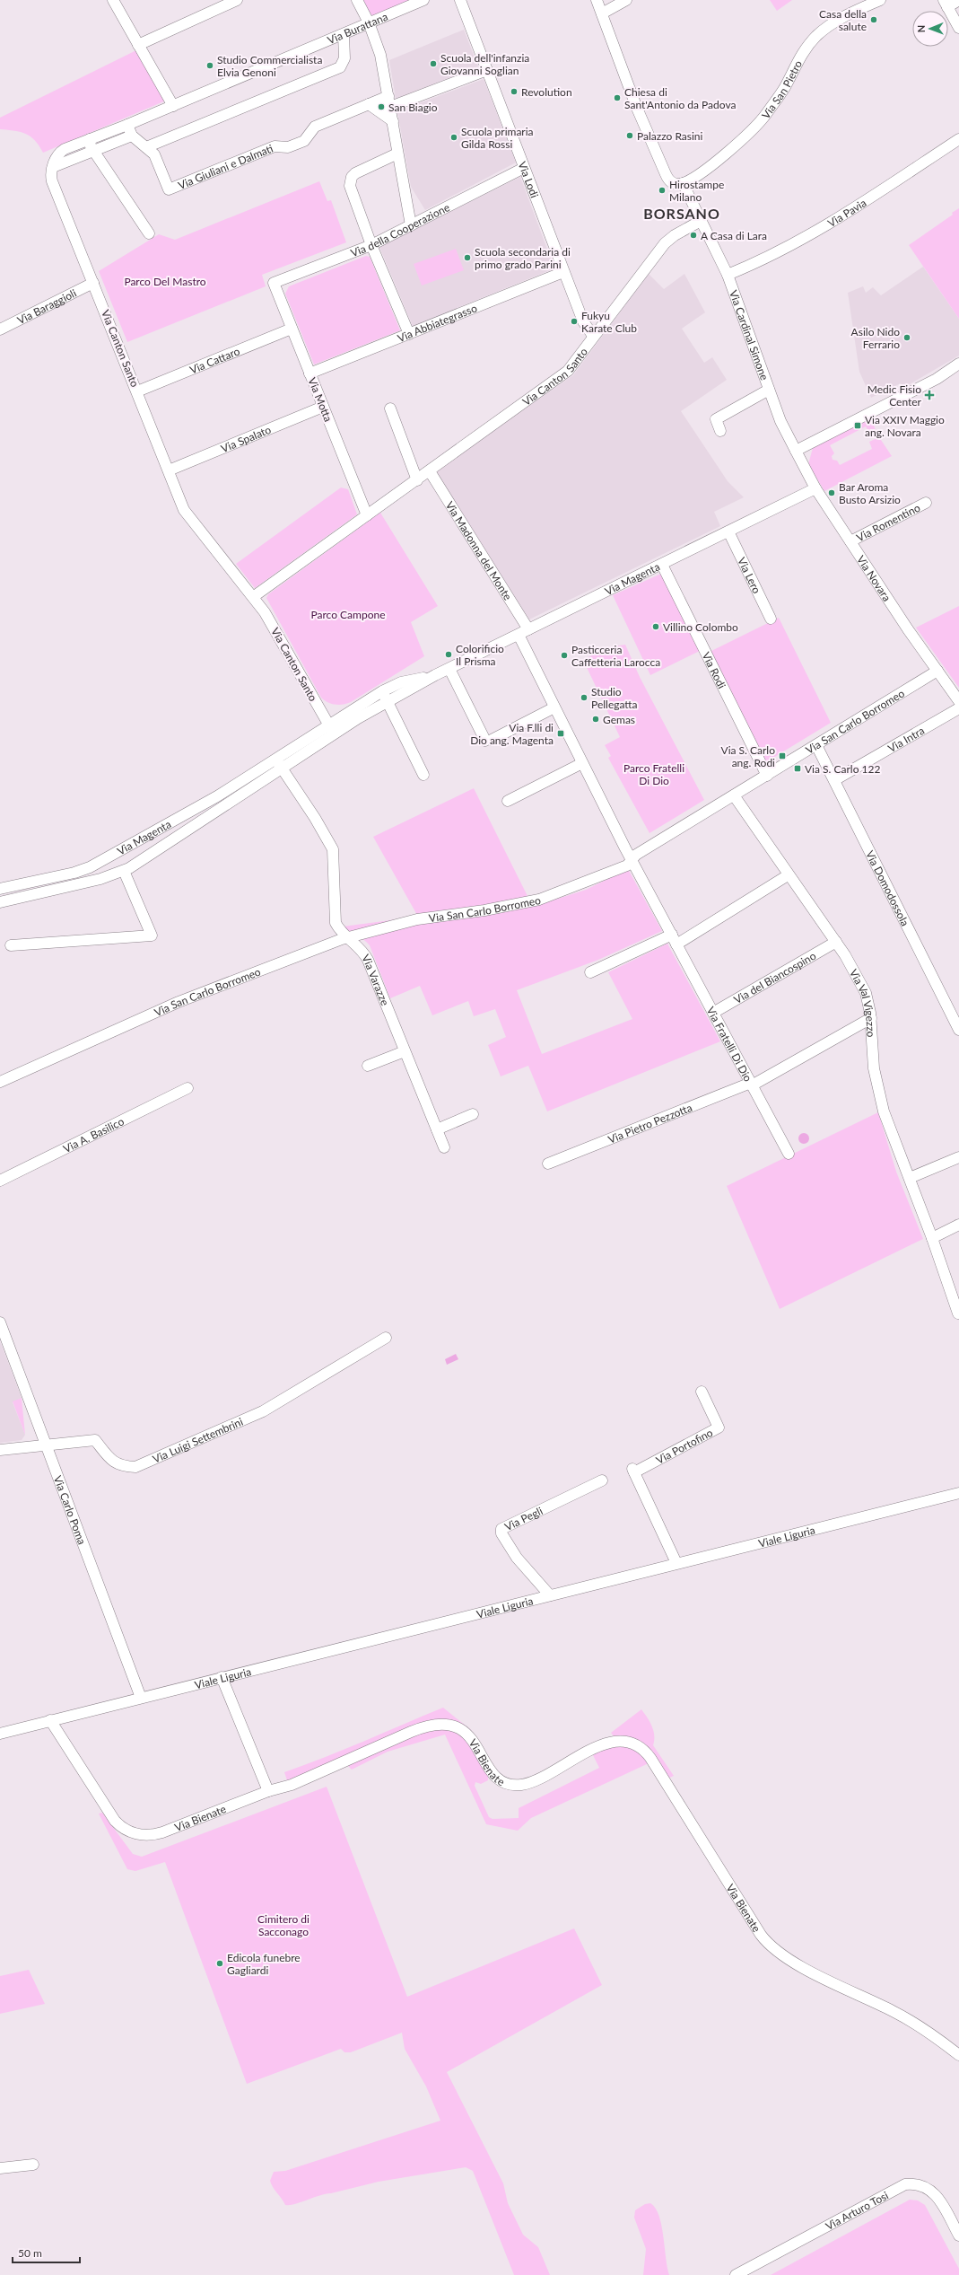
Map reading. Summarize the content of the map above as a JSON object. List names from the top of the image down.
{
  "streets": {
    "street": [
      "Via Burattana",
      "Via San Pietro",
      "Via Giuliani e Dalmati",
      "Via Lodi",
      "Via Pavia",
      "Via della Cooperazione",
      "Via Baraggioli",
      "Via Abbiategrasso",
      "Via Cardinal Simone",
      "Via Canton Santo",
      "Via Cattaro",
      "Via Motta",
      "Via Spalato",
      "Via Romentino",
      "Via Madonna del Monte",
      "Via Lero",
      "Via Novara",
      "Via Magenta",
      "Via Rodi",
      "Via San Carlo Borromeo",
      "Via Intra",
      "Via Domodossola",
      "Via del Biancospino",
      "Via Varazze",
      "Via Val Vigezzo",
      "Via Fratelli Di Dio",
      "Via Pietro Pezzotta",
      "Via A. Basilico",
      "Via Luigi Settembrini",
      "Via Portofino",
      "Via Carlo Poma",
      "Via Pegli",
      "Viale Liguria",
      "Via Bienate",
      "Via Arturo Tosi"
    ]
  },
  "crossings": [
    ["Via Burattana", "Via Canton Santo"],
    ["Via San Pietro", "Via Cardinal Simone"],
    ["Via Lodi", "Via della Cooperazione"],
    ["Via Lodi", "Via Abbiategrasso"],
    ["Via Lodi", "Via Canton Santo"],
    ["Via Pavia", "Via Cardinal Simone"],
    ["Via della Cooperazione", "Via Motta"],
    ["Via Baraggioli", "Via Canton Santo"],
    ["Via Abbiategrasso", "Via Motta"],
    ["Via Cardinal Simone", "Via Canton Santo"],
    ["Via Cardinal Simone", "Via Novara"],
    ["Via Canton Santo", "Via Cattaro"],
    ["Via Canton Santo", "Via Motta"],
    ["Via Canton Santo", "Via Spalato"],
    ["Via Canton Santo", "Via Madonna del Monte"],
    ["Via Canton Santo", "Via Magenta"],
    ["Via Cattaro", "Via Motta"],
    ["Via Motta", "Via Spalato"],
    ["Via Romentino", "Via Novara"],
    ["Via Madonna del Monte", "Via Magenta"],
    ["Via Lero", "Via Magenta"],
    ["Via Novara", "Via Magenta"],
    ["Via Novara", "Via San Carlo Borromeo"],
    ["Via Magenta", "Via Rodi"],
    ["Via Magenta", "Via Varazze"],
    ["Via Magenta", "Via Fratelli Di Dio"],
    ["Via Rodi", "Via San Carlo Borromeo"],
    ["Via San Carlo Borromeo", "Via Domodossola"],
    ["Via San Carlo Borromeo", "Via Varazze"],
    ["Via San Carlo Borromeo", "Via Val Vigezzo"],
    ["Via San Carlo Borromeo", "Via Fratelli Di Dio"],
    ["Via Intra", "Via Domodossola"],
    ["Via del Biancospino", "Via Val Vigezzo"],
    ["Via del Biancospino", "Via Fratelli Di Dio"],
    ["Via Val Vigezzo", "Via Pietro Pezzotta"],
    ["Via Fratelli Di Dio", "Via Pietro Pezzotta"],
    ["Via Luigi Settembrini", "Via Carlo Poma"],
    ["Via Portofino", "Viale Liguria"],
    ["Via Carlo Poma", "Viale Liguria"],
    ["Via Pegli", "Viale Liguria"],
    ["Viale Liguria", "Via Bienate"]
  ],
  "districts": ["BORSANO"],
  "parks": [
    "Parco Del Mastro",
    "Parco Campone",
    "Parco Fratelli Di Dio",
    "Cimitero di Sacconago"
  ],
  "places": {
    "other": [
      "Casa della salute",
      "Scuola dell'infanzia Giovanni Soglian",
      "Studio Commercialista Elvia Genoni",
      "Revolution",
      "Chiesa di Sant'Antonio da Padova",
      "San Biagio",
      "Palazzo Rasini",
      "Scuola primaria Gilda Rossi",
      "Hirostampe Milano",
      "A Casa di Lara",
      "Scuola secondaria di primo grado Parini",
      "Fukyu Karate Club",
      "Asilo Nido Ferrario",
      "Bar Aroma Busto Arsizio",
      "Villino Colombo",
      "Colorificio Il Prisma",
      "Pasticceria Caffetteria Larocca",
      "Studio Pellegatta",
      "Gemas",
      "Edicola funebre Gagliardi"
    ],
    "health": ["Medic Fisio Center"],
    "transit": [
      "Via XXIV Maggio ang. Novara",
      "Via F.lli di Dio ang. Magenta",
      "Via S. Carlo ang. Rodi",
      "Via S. Carlo 122"
    ]
  },
  "scale_bar": "50 m",
  "north": "left"
}
